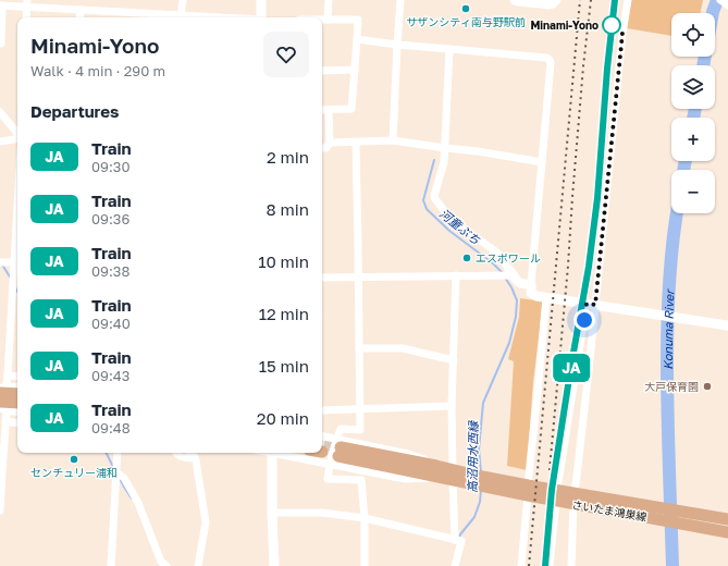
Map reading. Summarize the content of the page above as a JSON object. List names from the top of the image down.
{
  "streets": {
    "main road": ["さいたま鴻巣線"]
  },
  "water": ["河童ぶち", "Konuma River", "高沼用水西縁"],
  "places": [
    "サザンシティ南与野駅前",
    "Minami-Yono",
    "エスポワール",
    "大戸保育園",
    "センチュリー浦和"
  ],
  "page": {
    "on_map": "JA",
    "map_buttons": ["+", "−"],
    "heading": [
      ["Minami-Yono", "Walk · 4 min · 290 m"],
      "Departures"
    ],
    "list": [
      {
        "mark": "JA",
        "name": "Train",
        "note": "09:30",
        "value": "2 min"
      },
      {
        "mark": "JA",
        "name": "Train",
        "note": "09:36",
        "value": "8 min"
      },
      {
        "mark": "JA",
        "name": "Train",
        "note": "09:38",
        "value": "10 min"
      },
      {
        "mark": "JA",
        "name": "Train",
        "note": "09:40",
        "value": "12 min"
      },
      {
        "mark": "JA",
        "name": "Train",
        "note": "09:43",
        "value": "15 min"
      },
      {
        "mark": "JA",
        "name": "Train",
        "note": "09:48",
        "value": "20 min"
      }
    ]
  }
}
